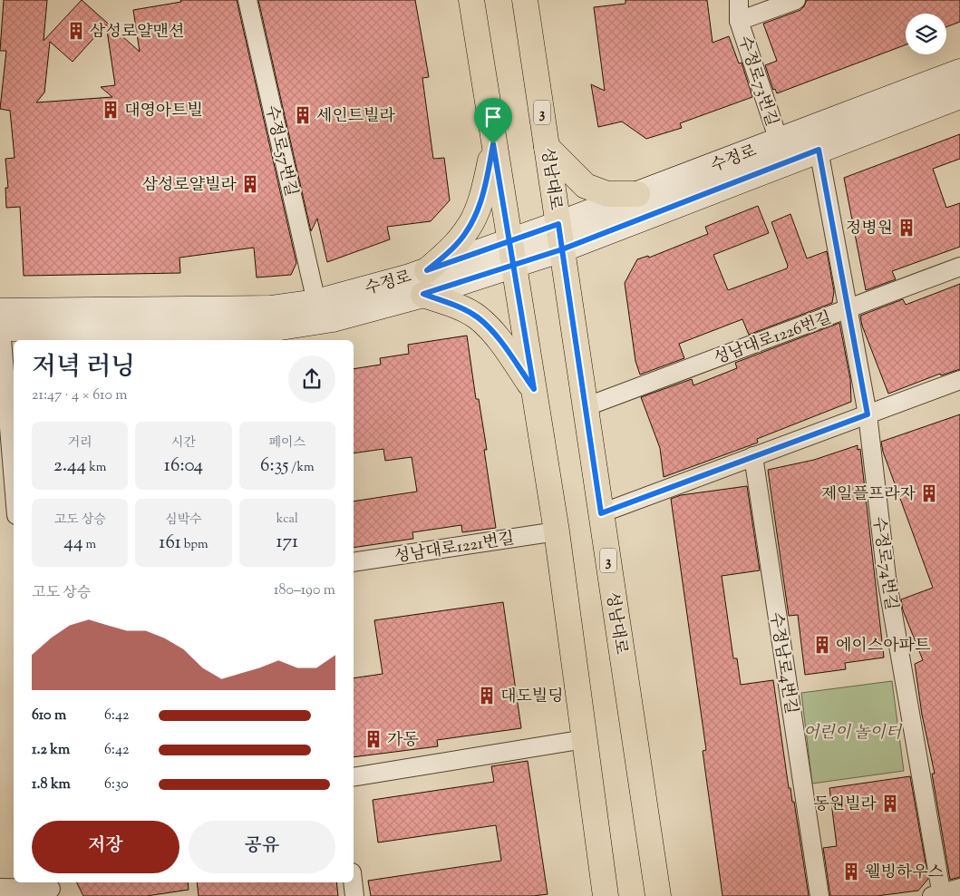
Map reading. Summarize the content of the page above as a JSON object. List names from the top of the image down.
{
  "streets": {
    "main road": ["3", "수정로", "성남대로"],
    "street": [
      "수정로73번길",
      "수정로57번길",
      "성남대로1226번길",
      "성남대로1221번길",
      "수정로74번길",
      "수정남로4번길"
    ]
  },
  "crossings": [
    ["수정로73번길", "수정로"],
    ["수정로57번길", "수정로"],
    ["수정로", "성남대로"],
    ["수정로", "수정로74번길"],
    ["성남대로", "성남대로1226번길"],
    ["성남대로1226번길", "수정로74번길"]
  ],
  "parks": ["어린이 놀이터"],
  "places": {
    "building": [
      "삼성로얄맨션",
      "대영아트빌",
      "세인트빌라",
      "삼성로얄빌라",
      "정병원",
      "제일플프라자",
      "에이스아파트",
      "대도빌딩",
      "가동",
      "동원빌라",
      "웰빙하우스"
    ]
  },
  "page": {
    "heading": ["저녁 러닝", "21:47 · 4 × 610 m"],
    "stats": [
      ["거리", "2.44 km"],
      ["시간", "16:04"],
      ["페이스", "6:35 /km"],
      ["고도 상승", "44 m"],
      ["심박수", "161 bpm"],
      ["kcal", "171"]
    ],
    "chart": ["고도 상승", "180–190 m"],
    "list": [
      {
        "name": "610 m",
        "note": "6:42"
      },
      {
        "name": "1.2 km",
        "note": "6:42"
      },
      {
        "name": "1.8 km",
        "note": "6:30"
      }
    ],
    "buttons": ["저장", "공유"]
  }
}
